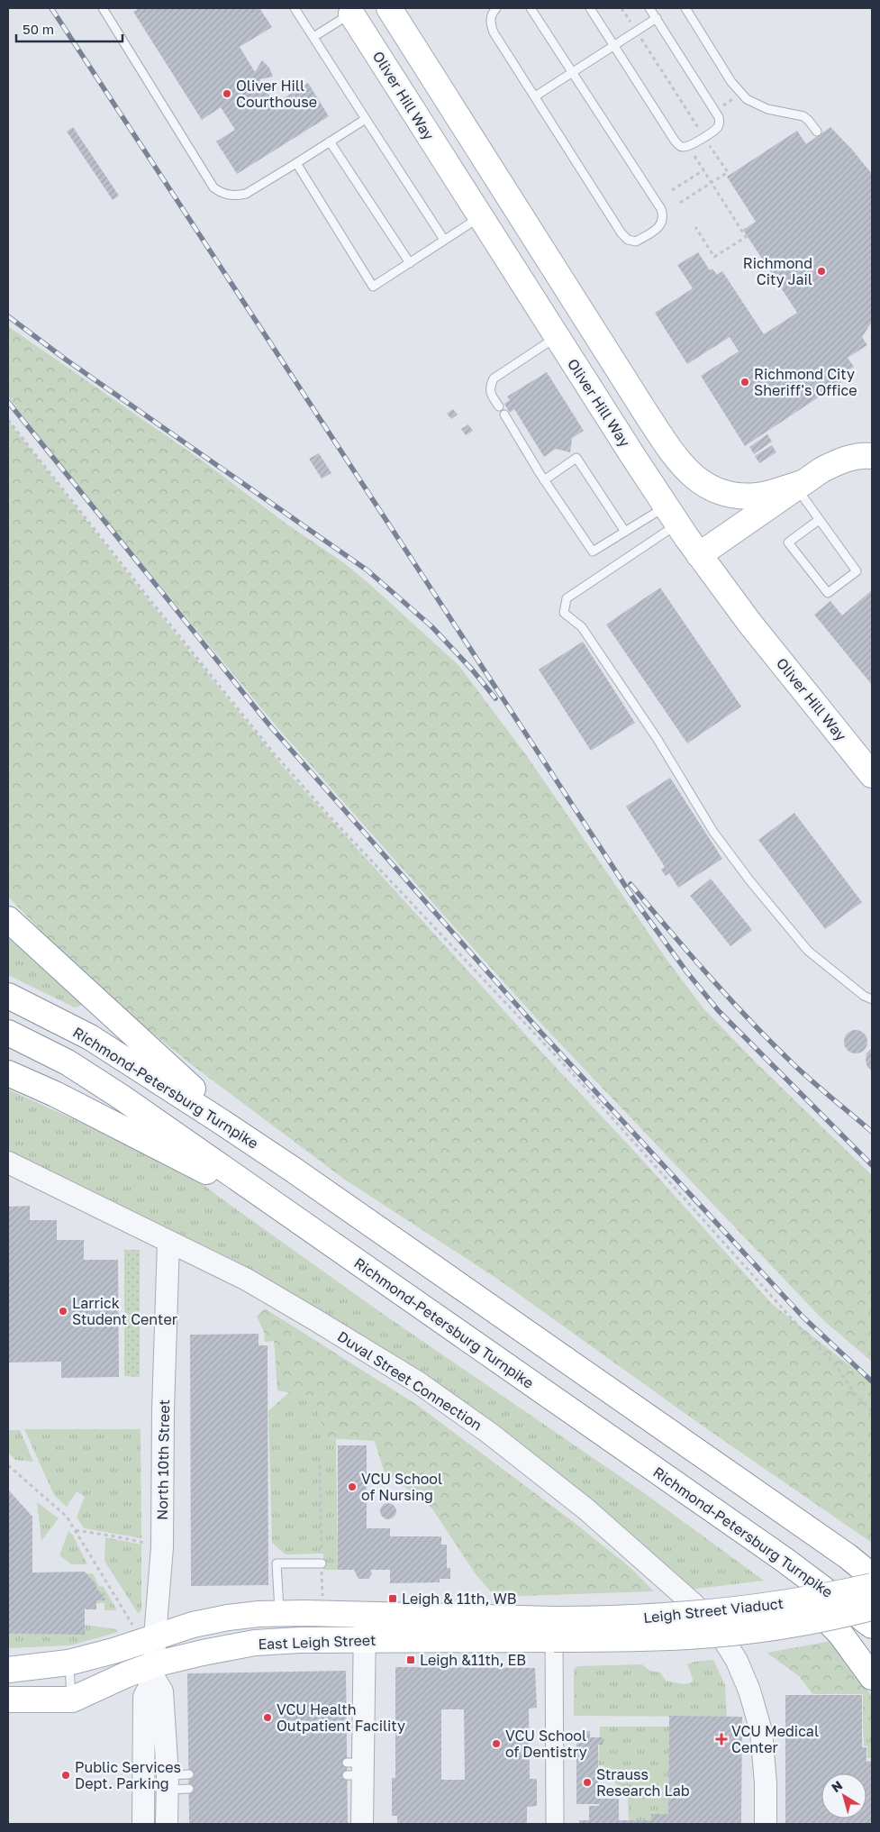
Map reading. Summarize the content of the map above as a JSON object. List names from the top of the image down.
{
  "streets": {
    "main road": [
      "Oliver Hill Way",
      "Richmond-Petersburg Turnpike",
      "Leigh Street Viaduct",
      "East Leigh Street"
    ],
    "street": ["Duval Street Connection", "North 10th Street"]
  },
  "crossings": [
    ["Duval Street Connection", "North 10th Street"],
    ["North 10th Street", "East Leigh Street"],
    ["Leigh Street Viaduct", "East Leigh Street"]
  ],
  "places": {
    "other": [
      "Oliver Hill Courthouse",
      "Richmond City Jail",
      "Richmond City Sheriff's Office",
      "Larrick Student Center",
      "VCU School of Nursing",
      "VCU Health Outpatient Facility",
      "VCU School of Dentistry",
      "Public Services Dept. Parking",
      "Strauss Research Lab"
    ],
    "transit": ["Leigh & 11th, WB", "Leigh &11th, EB"],
    "health": ["VCU Medical Center"]
  },
  "scale_bar": "50 m",
  "north": "top left"
}
